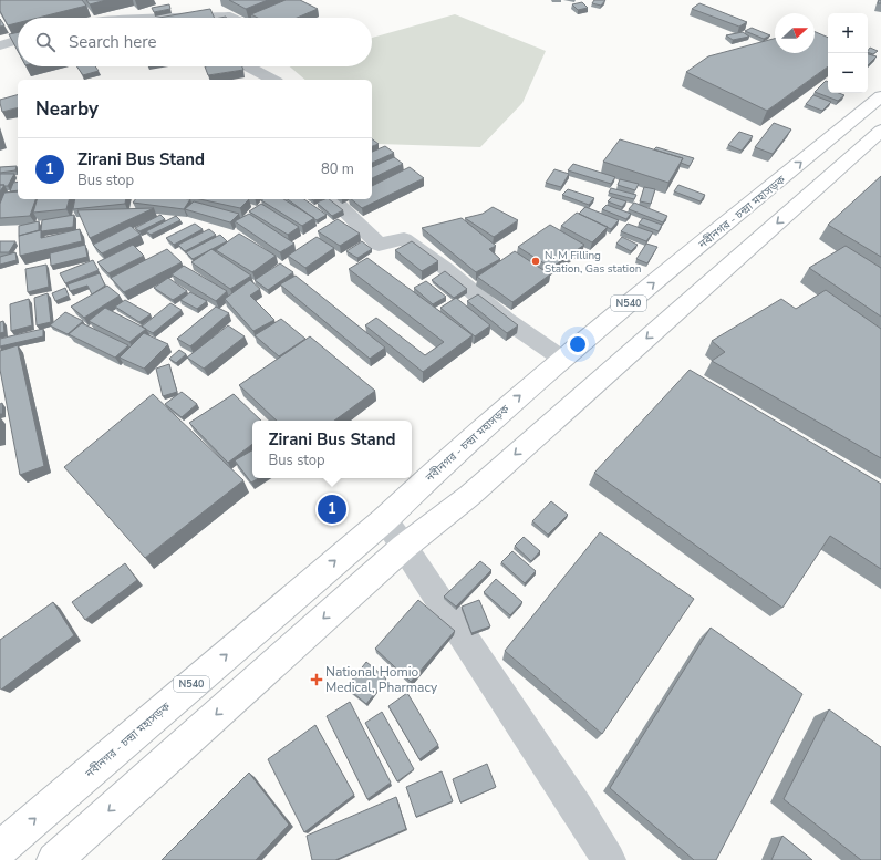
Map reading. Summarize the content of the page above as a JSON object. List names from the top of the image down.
{
  "streets": {
    "highway": ["নবীনগর - চন্দ্রা মহাসড়ক", "N540"]
  },
  "places": {
    "other": ["N. M Filling Station, Gas station"],
    "health": ["National Homio Medical, Pharmacy"]
  },
  "north": "right",
  "page": {
    "map_buttons": ["+", "−"],
    "search": "Search here",
    "heading": "Nearby",
    "list": [
      {
        "mark": "1",
        "name": "Zirani Bus Stand",
        "note": "Bus stop",
        "value": "80 m"
      }
    ],
    "popup": ["Zirani Bus Stand", "Bus stop"],
    "pins": "1"
  }
}
